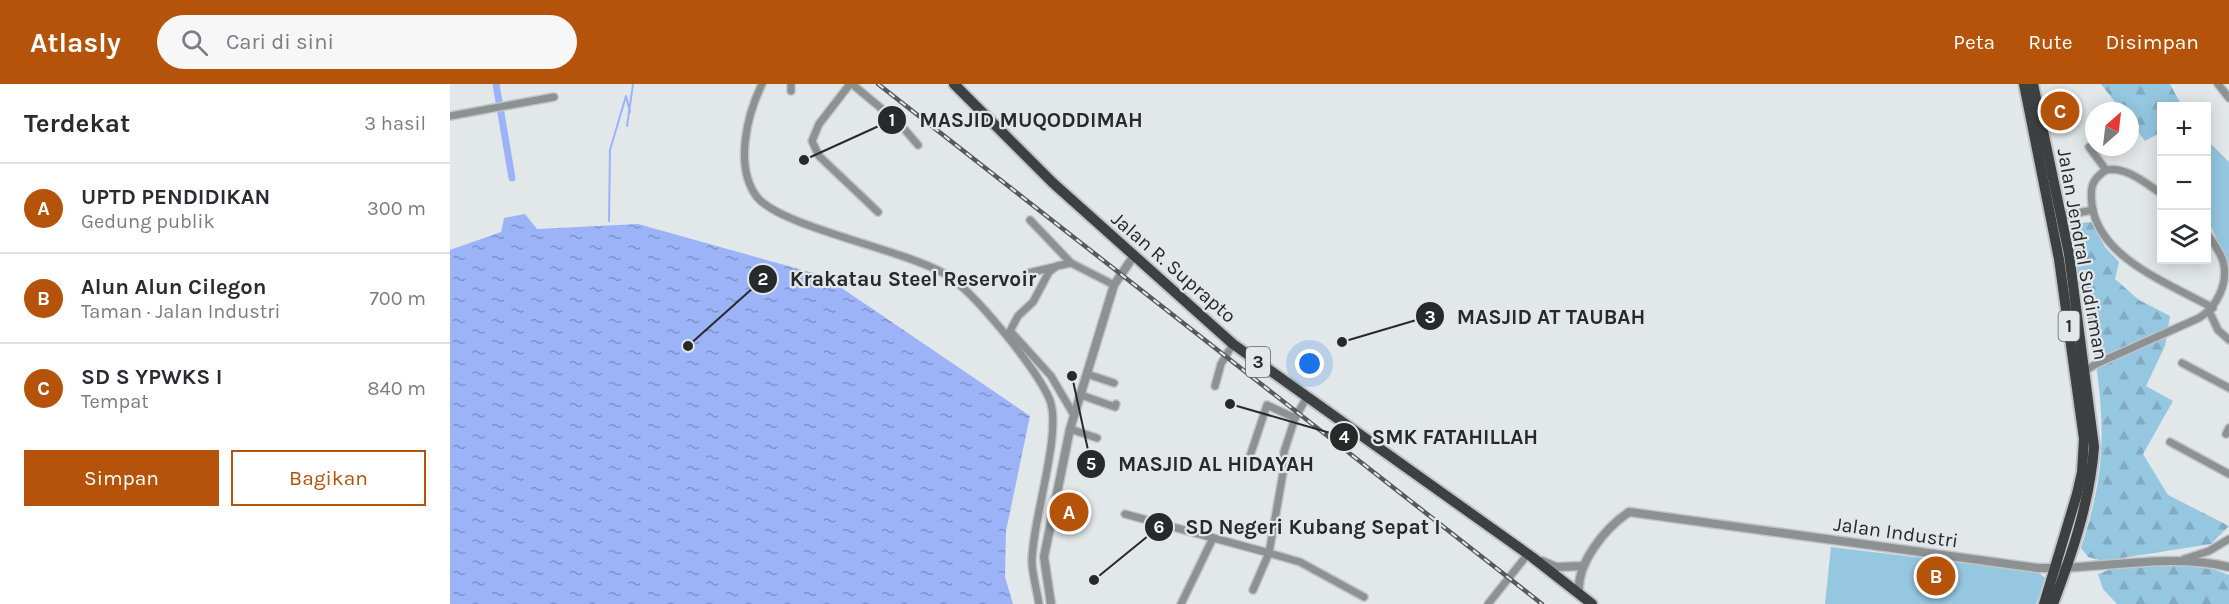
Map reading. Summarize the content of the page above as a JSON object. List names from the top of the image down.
{
  "streets": {
    "highway": [
      "Jalan Jendral Sudirman",
      "Jalan R. Suprapto",
      "1",
      "3"
    ],
    "street": ["Jalan Industri"]
  },
  "crossings": [
    ["Jalan Jendral Sudirman", "Jalan Industri"],
    ["Jalan R. Suprapto", "Jalan Industri"]
  ],
  "places": [
    "MASJID MUQODDIMAH",
    "MASJID AT TAUBAH",
    "Krakatau Steel Reservoir",
    "MASJID AL HIDAYAH",
    "SMK FATAHILLAH",
    "SD Negeri Kubang Sepat I"
  ],
  "north": "top right",
  "page": {
    "header": "Atlasly",
    "search": "Cari di sini",
    "nav": ["Peta", "Rute", "Disimpan"],
    "heading": ["Terdekat", "3 hasil"],
    "pins": ["C", "A", "B"],
    "map_buttons": ["+", "−"],
    "list": [
      {
        "mark": "A",
        "name": "UPTD PENDIDIKAN",
        "note": "Gedung publik",
        "value": "300 m"
      },
      {
        "mark": "B",
        "name": "Alun Alun Cilegon",
        "note": "Taman · Jalan Industri",
        "value": "700 m"
      },
      {
        "mark": "C",
        "name": "SD S YPWKS I",
        "note": "Tempat",
        "value": "840 m"
      }
    ],
    "buttons": ["Simpan", "Bagikan"]
  }
}
